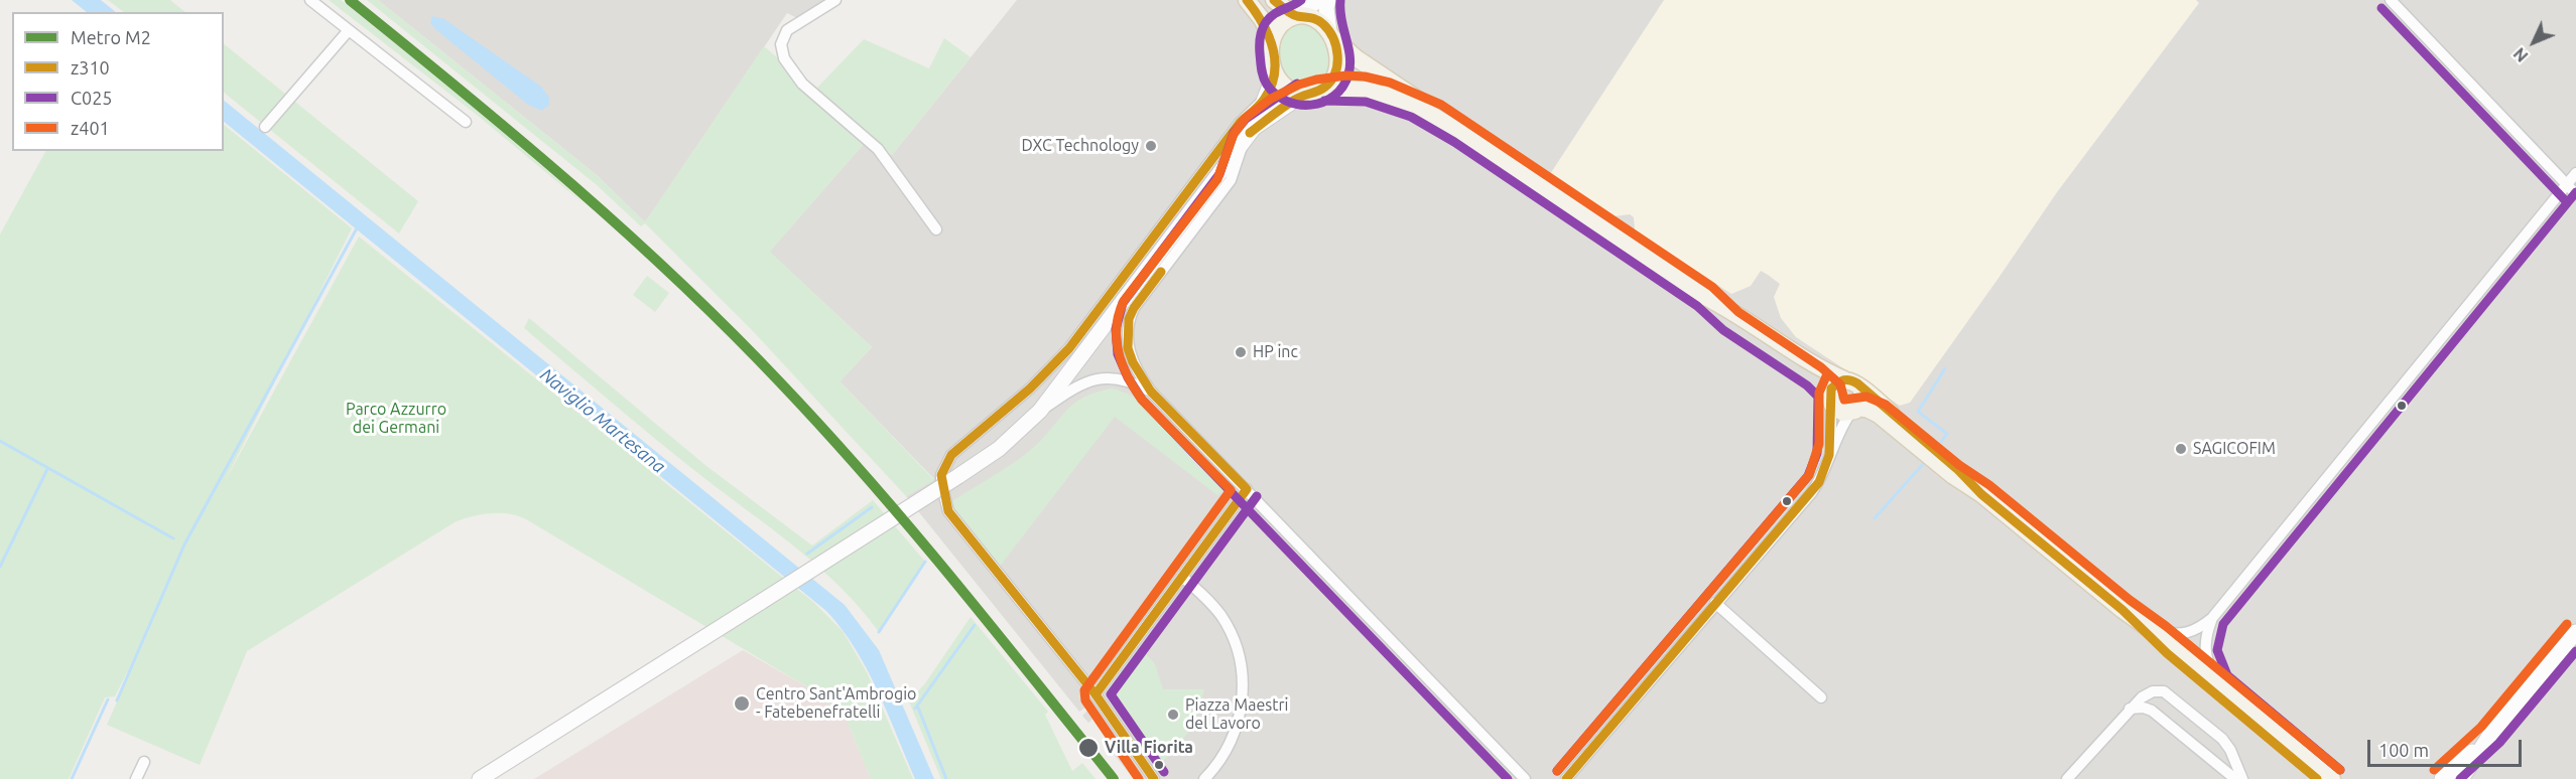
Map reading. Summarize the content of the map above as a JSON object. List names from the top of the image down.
{
  "water": ["Naviglio Martesana"],
  "parks": ["Parco Azzurro dei Germani"],
  "places": [
    "DXC Technology",
    "HP inc",
    "SAGICOFIM",
    "Centro Sant'Ambrogio - Fatebenefratelli",
    "Piazza Maestri del Lavoro",
    "Villa Fiorita"
  ],
  "lines": [
    "metro line M2",
    "transit line z310",
    "transit line C025",
    "transit line z401"
  ],
  "legend": [
    "Metro M2",
    "z310",
    "C025",
    "z401"
  ],
  "scale_bar": "100 m",
  "north": "bottom left"
}
